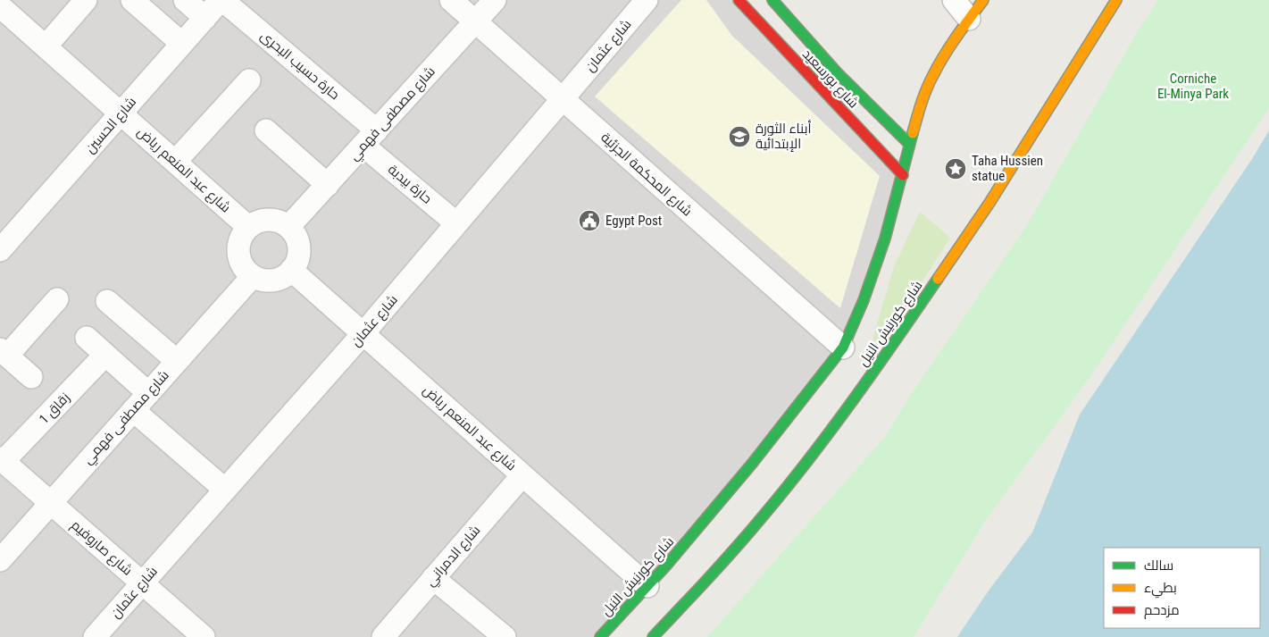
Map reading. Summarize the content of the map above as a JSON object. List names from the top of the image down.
{
  "streets": {
    "main road": ["شارع بورسعيد", "شارع كورنيش النيل"],
    "street": [
      "شارع عثمان",
      "حارة حسيب البحرى",
      "شارع مصطفى فهمي",
      "شارع الحسين",
      "شارع عبد المنعم رياض",
      "شارع المحكمة الجزئية",
      "حارة بيدبة",
      "زقاق 1",
      "شارع صاروفيم",
      "شارع الدمراني"
    ]
  },
  "crossings": [
    ["شارع عثمان", "شارع عبد المنعم رياض"],
    ["شارع عثمان", "شارع المحكمة الجزئية"],
    ["شارع عثمان", "حارة بيدبة"],
    ["شارع عثمان", "شارع صاروفيم"],
    ["حارة حسيب البحرى", "شارع مصطفى فهمي"],
    ["حارة حسيب البحرى", "شارع الحسين"],
    ["حارة حسيب البحرى", "حارة بيدبة"],
    ["شارع بورسعيد", "شارع كورنيش النيل"],
    ["شارع مصطفى فهمي", "شارع عبد المنعم رياض"],
    ["شارع مصطفى فهمي", "شارع المحكمة الجزئية"],
    ["شارع مصطفى فهمي", "حارة بيدبة"],
    ["شارع مصطفى فهمي", "شارع صاروفيم"],
    ["شارع الحسين", "شارع عبد المنعم رياض"],
    ["شارع عبد المنعم رياض", "شارع كورنيش النيل"],
    ["شارع عبد المنعم رياض", "شارع الدمراني"],
    ["شارع المحكمة الجزئية", "شارع كورنيش النيل"],
    ["زقاق 1", "شارع صاروفيم"]
  ],
  "parks": ["Corniche El-Minya Park"],
  "places": {
    "school or university": ["أبناء الثورة الإبتدائية"],
    "place": ["Taha Hussien statue"],
    "public building": ["Egypt Post"]
  },
  "legend": ["سالك", "بطيء", "مزدحم"]
}
